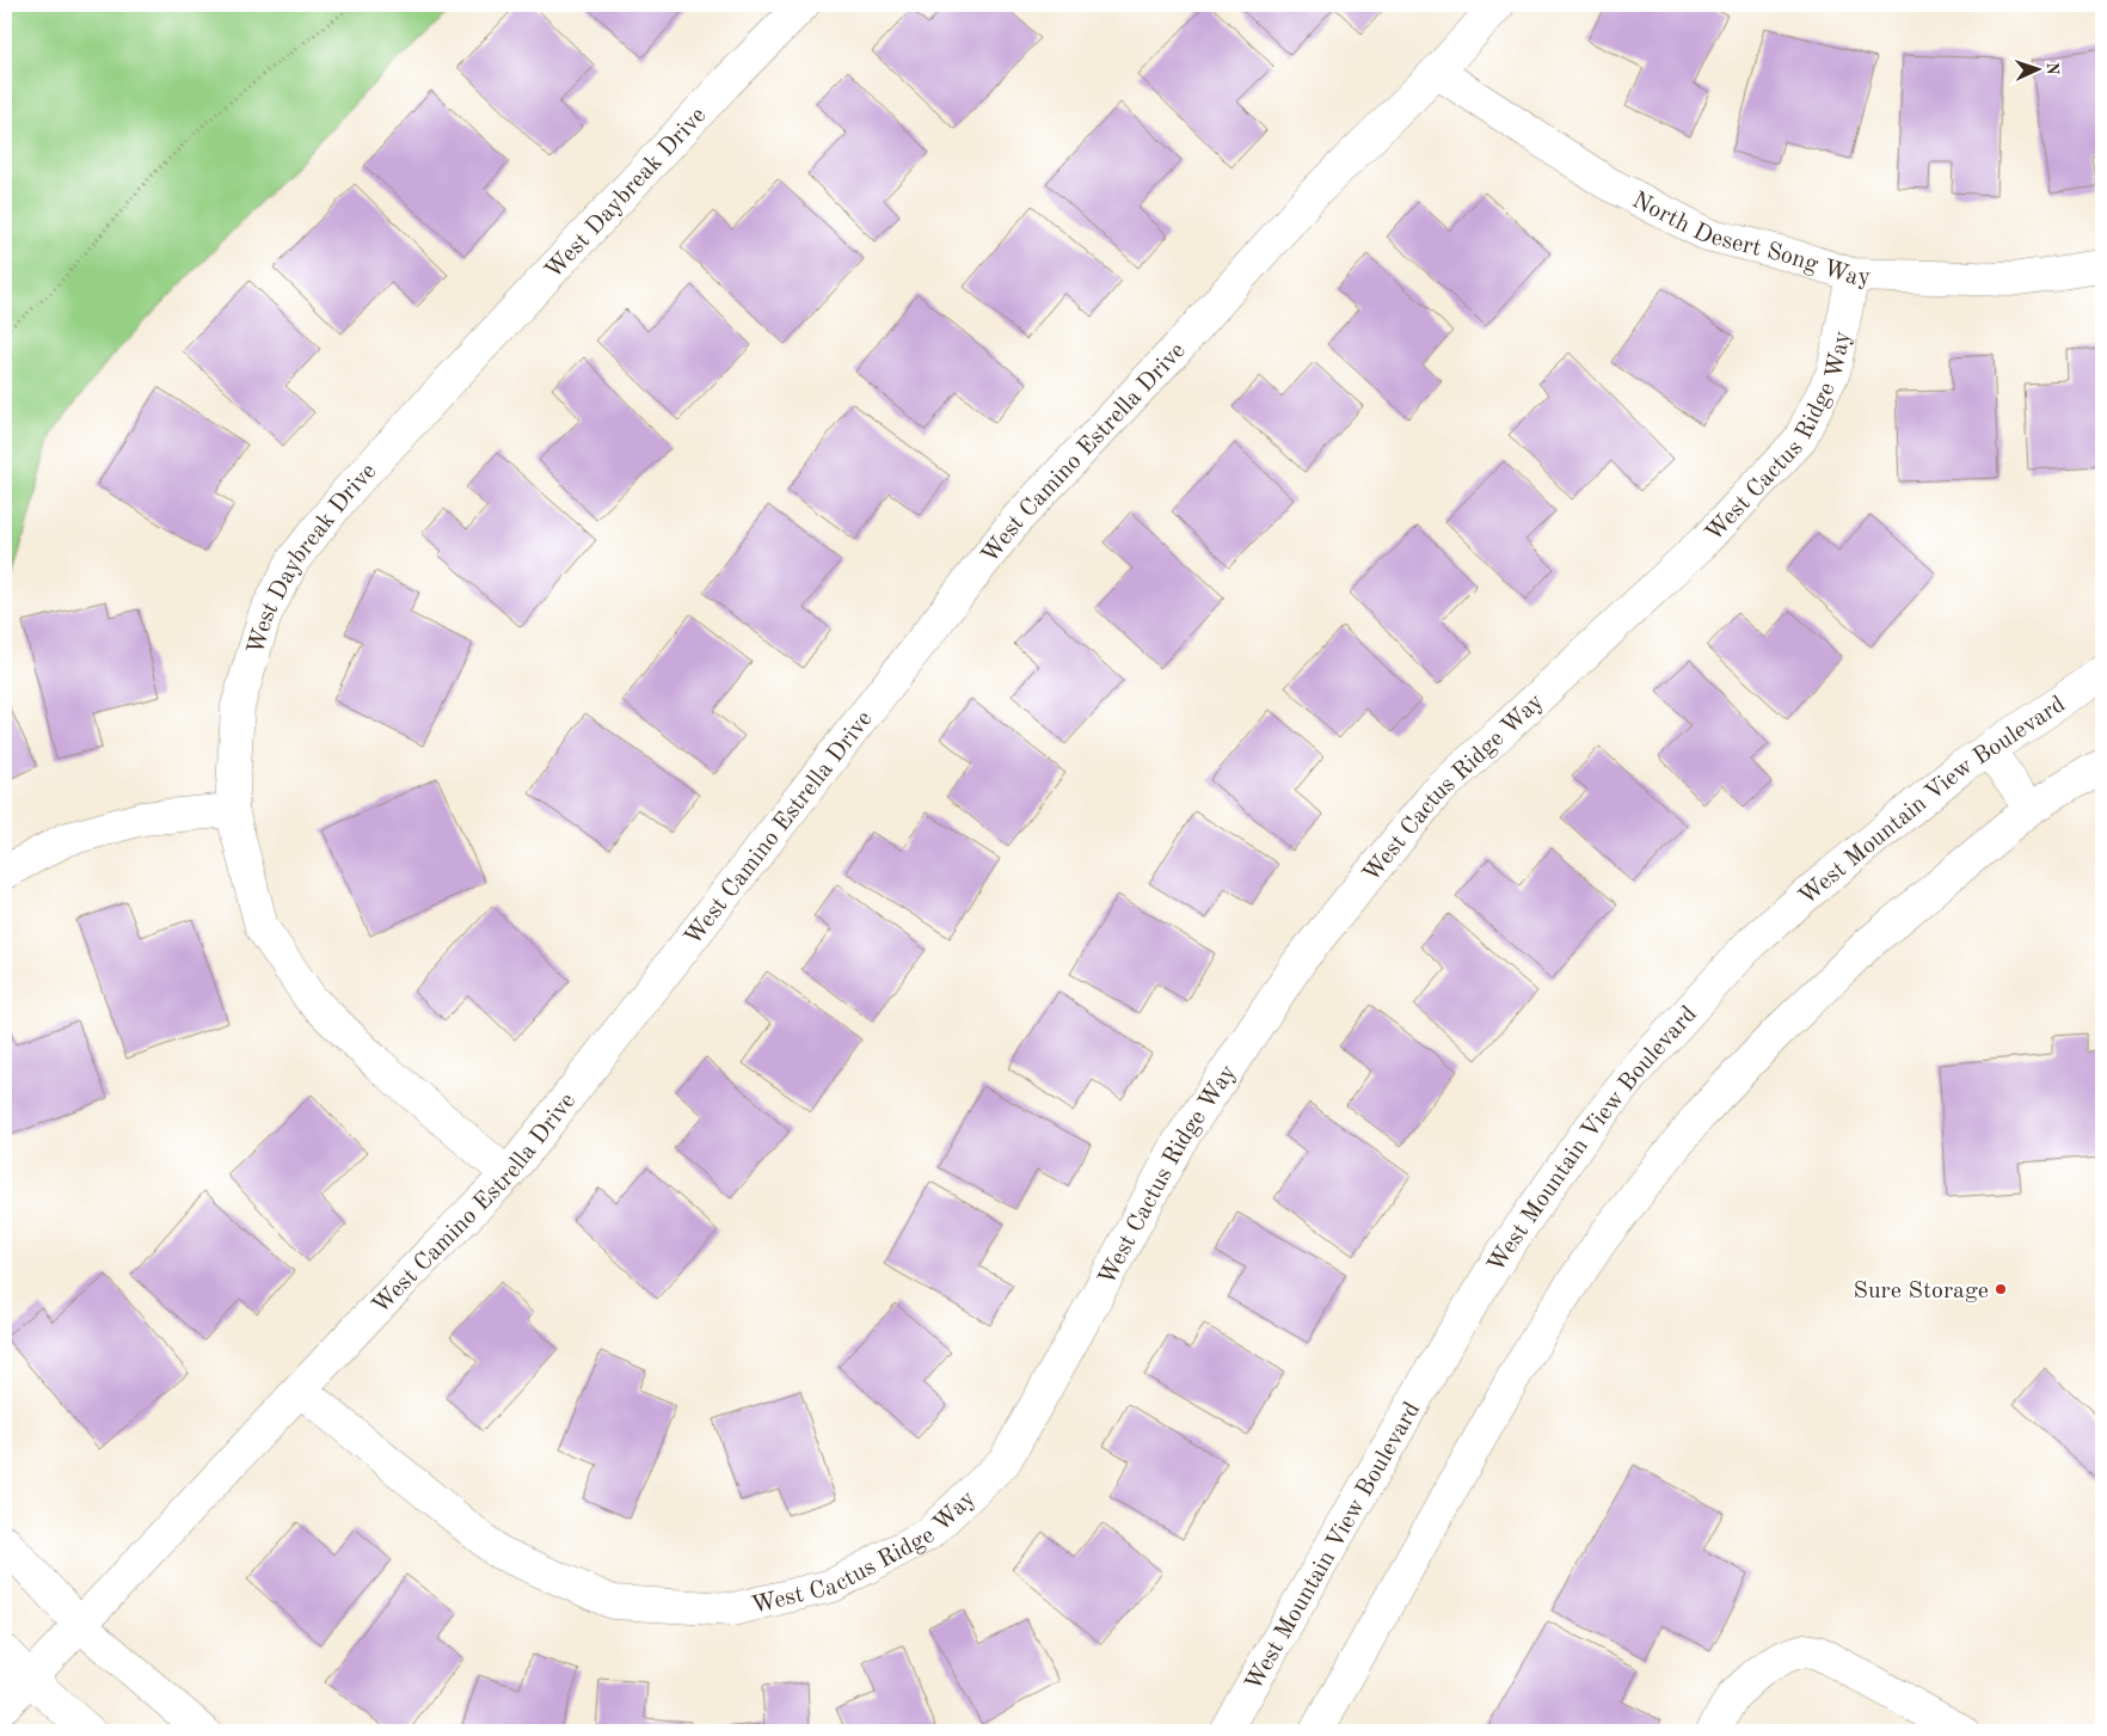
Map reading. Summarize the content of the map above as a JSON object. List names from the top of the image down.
{
  "streets": {
    "street": [
      "West Daybreak Drive",
      "North Desert Song Way",
      "West Cactus Ridge Way",
      "West Camino Estrella Drive",
      "West Mountain View Boulevard"
    ]
  },
  "crossings": [
    ["West Daybreak Drive", "West Camino Estrella Drive"],
    ["North Desert Song Way", "West Cactus Ridge Way"],
    ["North Desert Song Way", "West Camino Estrella Drive"],
    ["West Cactus Ridge Way", "West Camino Estrella Drive"]
  ],
  "places": ["Sure Storage"],
  "north": "right"
}
